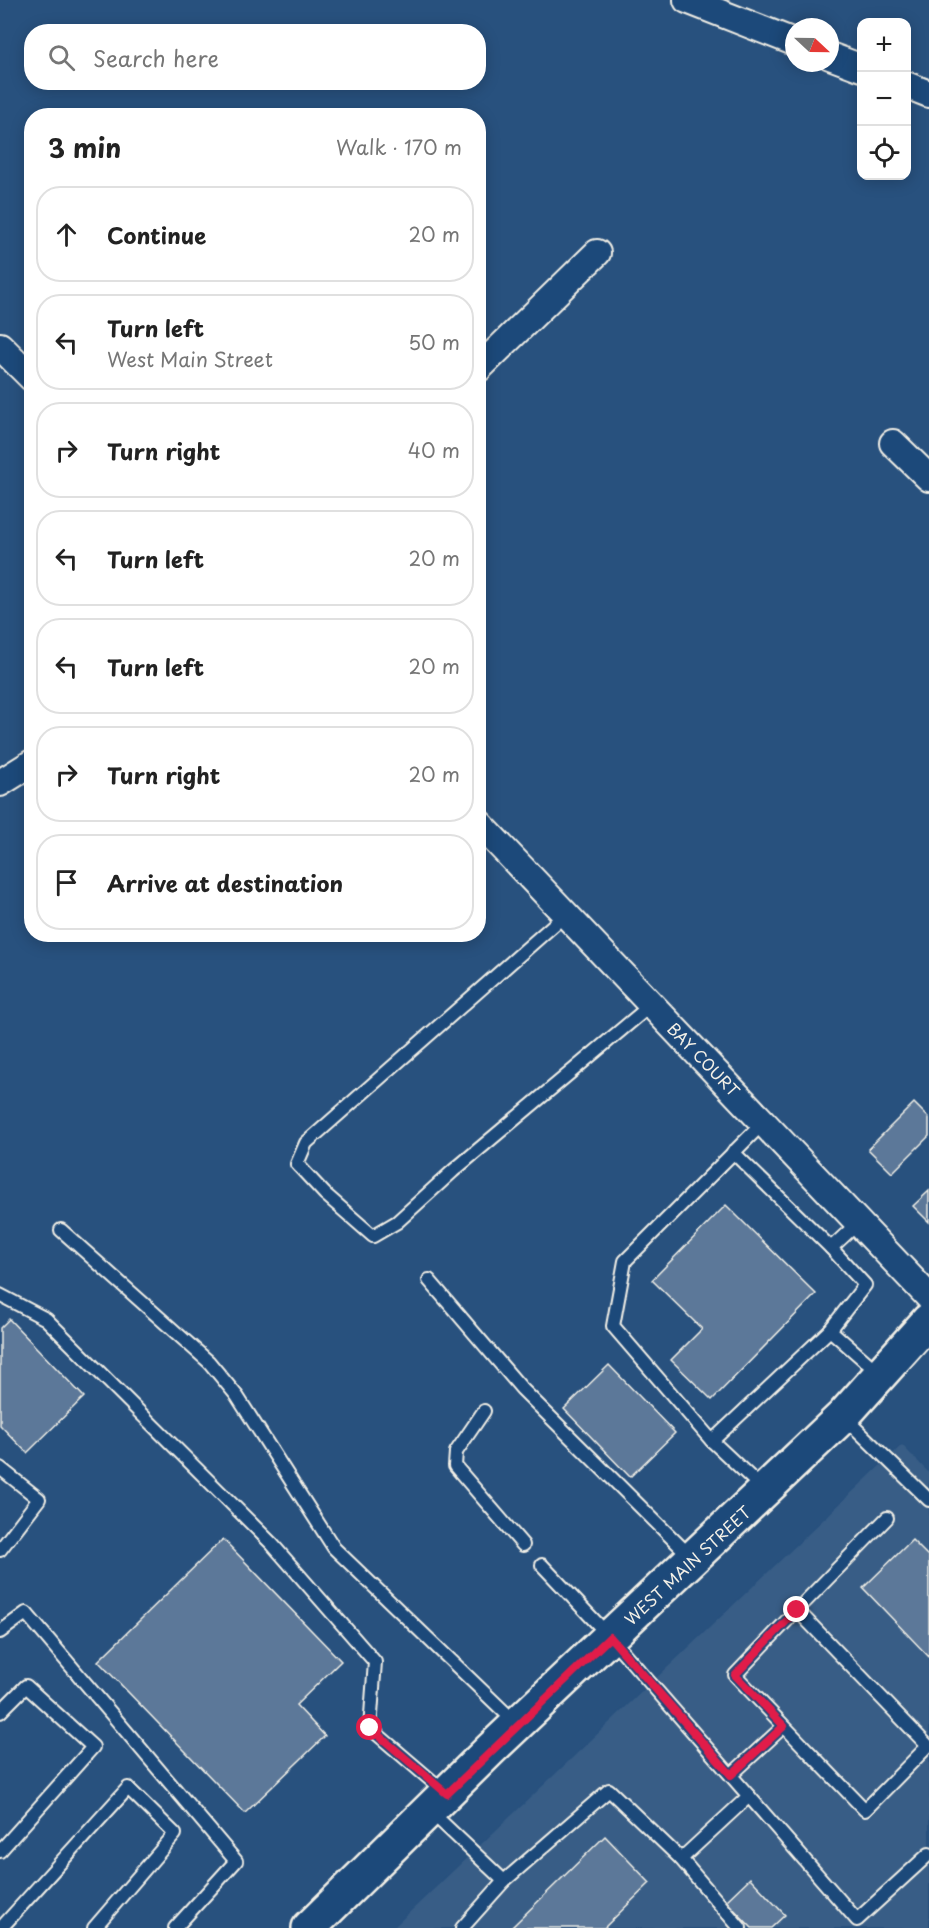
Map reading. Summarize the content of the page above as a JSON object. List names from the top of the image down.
{
  "streets": {
    "main road": ["WEST MAIN STREET"],
    "street": ["BAY COURT"]
  },
  "north": "right",
  "page": {
    "map_buttons": ["+", "−"],
    "search": "Search here",
    "heading": ["3 min", "Walk · 170 m"],
    "list": [
      ["Continue", "20 m"],
      ["Turn left", "West Main Street", "50 m"],
      ["Turn right", "40 m"],
      ["Turn left", "20 m"],
      ["Turn left", "20 m"],
      ["Turn right", "20 m"],
      "Arrive at destination"
    ]
  }
}
